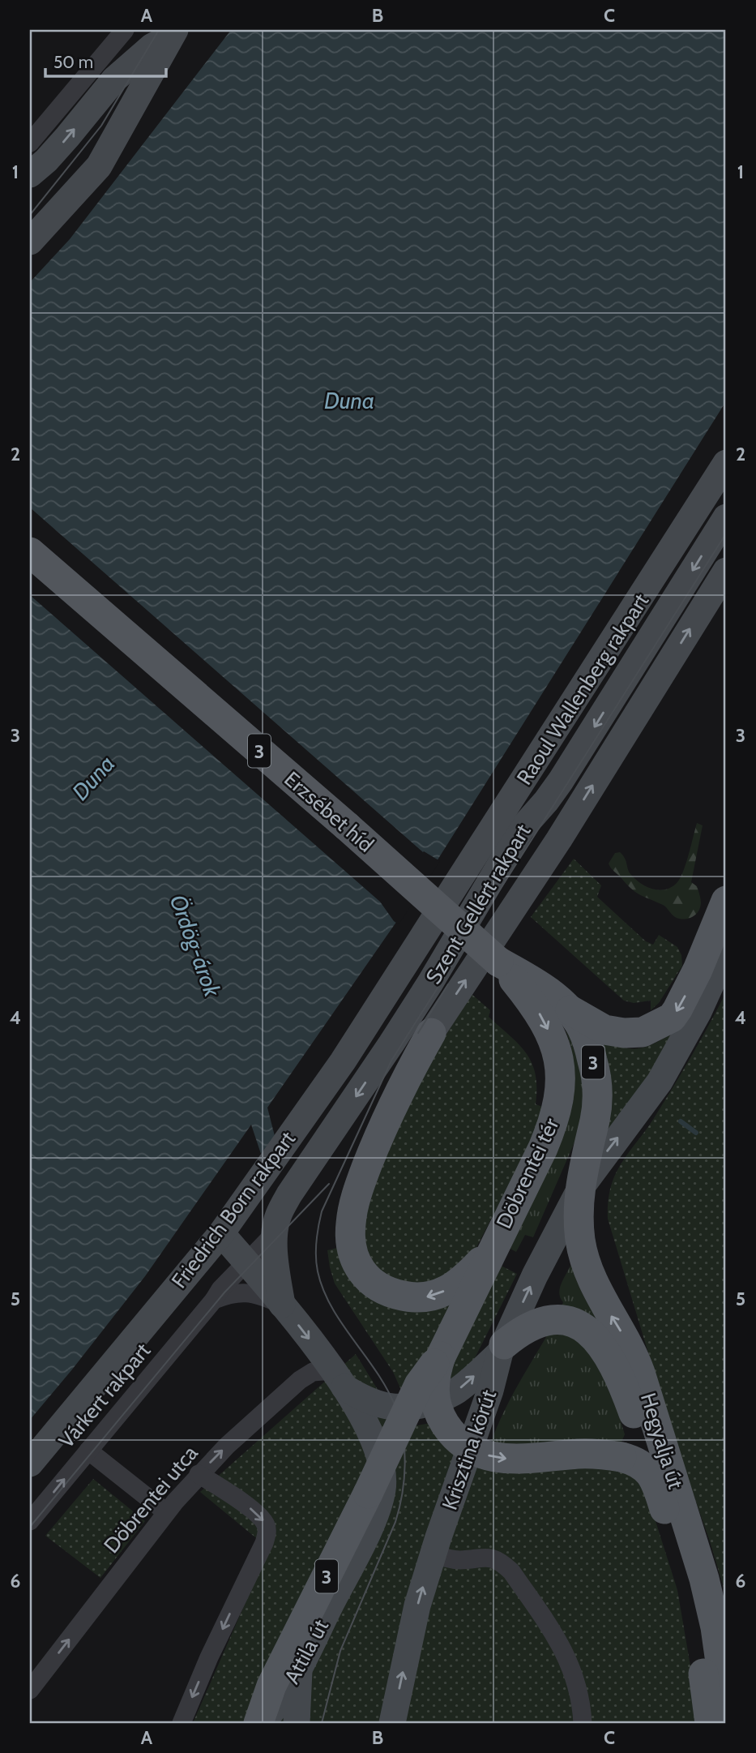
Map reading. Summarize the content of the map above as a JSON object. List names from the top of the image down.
{
  "streets": {
    "main road": [
      "Raoul Wallenberg rakpart",
      "3",
      "Erzsébet híd",
      "Szent Gellért rakpart",
      "Döbrentei tér",
      "Friedrich Born rakpart",
      "Hegyalja út",
      "Krisztina körút",
      "Attila út"
    ],
    "street": ["Várkert rakpart", "Döbrentei utca"]
  },
  "crossings": [
    ["Raoul Wallenberg rakpart", "Friedrich Born rakpart"],
    ["3", "Erzsébet híd"],
    ["3", "Döbrentei tér"],
    ["3", "Hegyalja út"],
    ["3", "Krisztina körút"],
    ["3", "Attila út"],
    ["Erzsébet híd", "Döbrentei tér"],
    ["Szent Gellért rakpart", "Várkert rakpart"],
    ["Hegyalja út", "Krisztina körút"],
    ["Döbrentei utca", "Attila út"]
  ],
  "one_way": ["Döbrentei utca"],
  "water": ["Duna", "Ördög-árok"],
  "scale_bar": "50 m",
  "grid": {
    "columns": ["A", "B", "C"],
    "rows": [
      "1",
      "2",
      "3",
      "4",
      "5",
      "6"
    ]
  }
}
